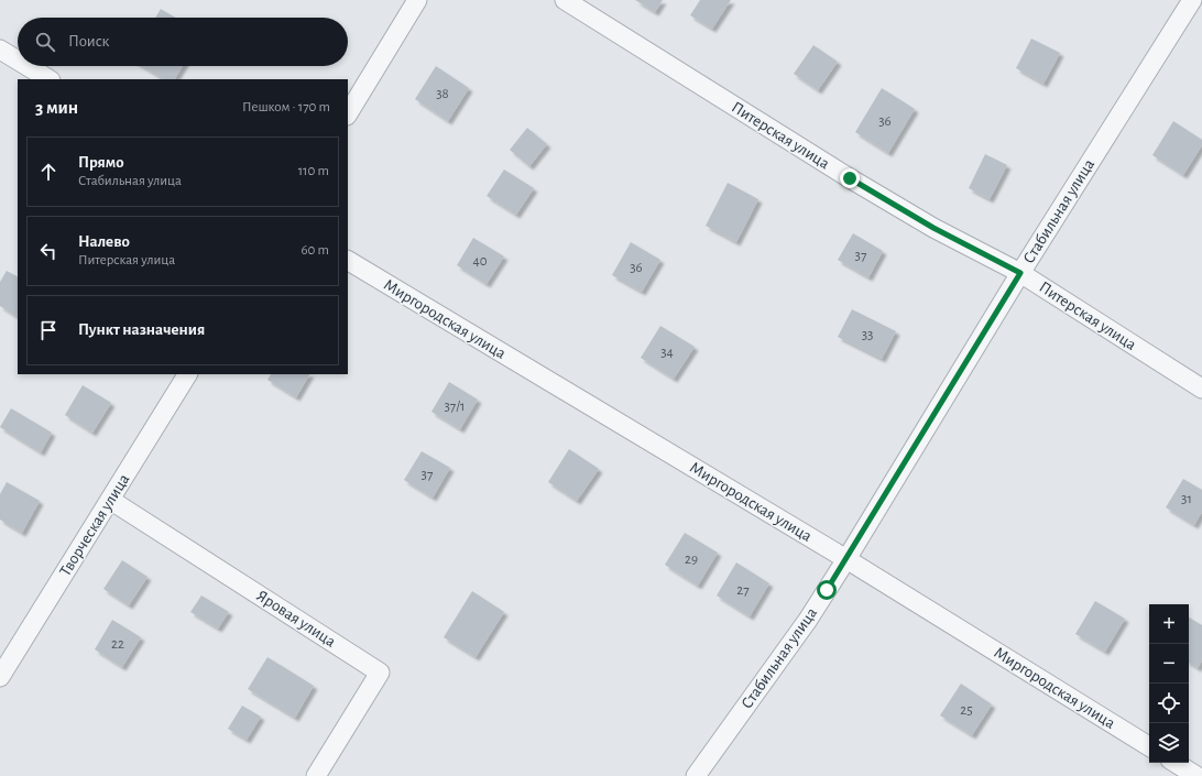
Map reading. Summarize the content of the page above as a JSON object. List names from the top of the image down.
{
  "streets": {
    "street": [
      "Питерская улица",
      "Стабильная улица",
      "Миргородская улица",
      "Творческая улица",
      "Яровая улица"
    ]
  },
  "crossings": [
    ["Питерская улица", "Стабильная улица"],
    ["Стабильная улица", "Миргородская улица"],
    ["Творческая улица", "Яровая улица"]
  ],
  "house_numbers": [
    "38",
    "36",
    "37",
    "40",
    "36",
    "33",
    "34",
    "37/1",
    "37",
    "31",
    "29",
    "27",
    "22",
    "25"
  ],
  "page": {
    "search": "Поиск",
    "heading": ["3 мин", "Пешком · 170 m"],
    "list": [
      ["Прямо", "Стабильная улица", "110 m"],
      ["Налево", "Питерская улица", "60 m"],
      "Пункт назначения"
    ],
    "map_buttons": ["+", "−"]
  }
}
